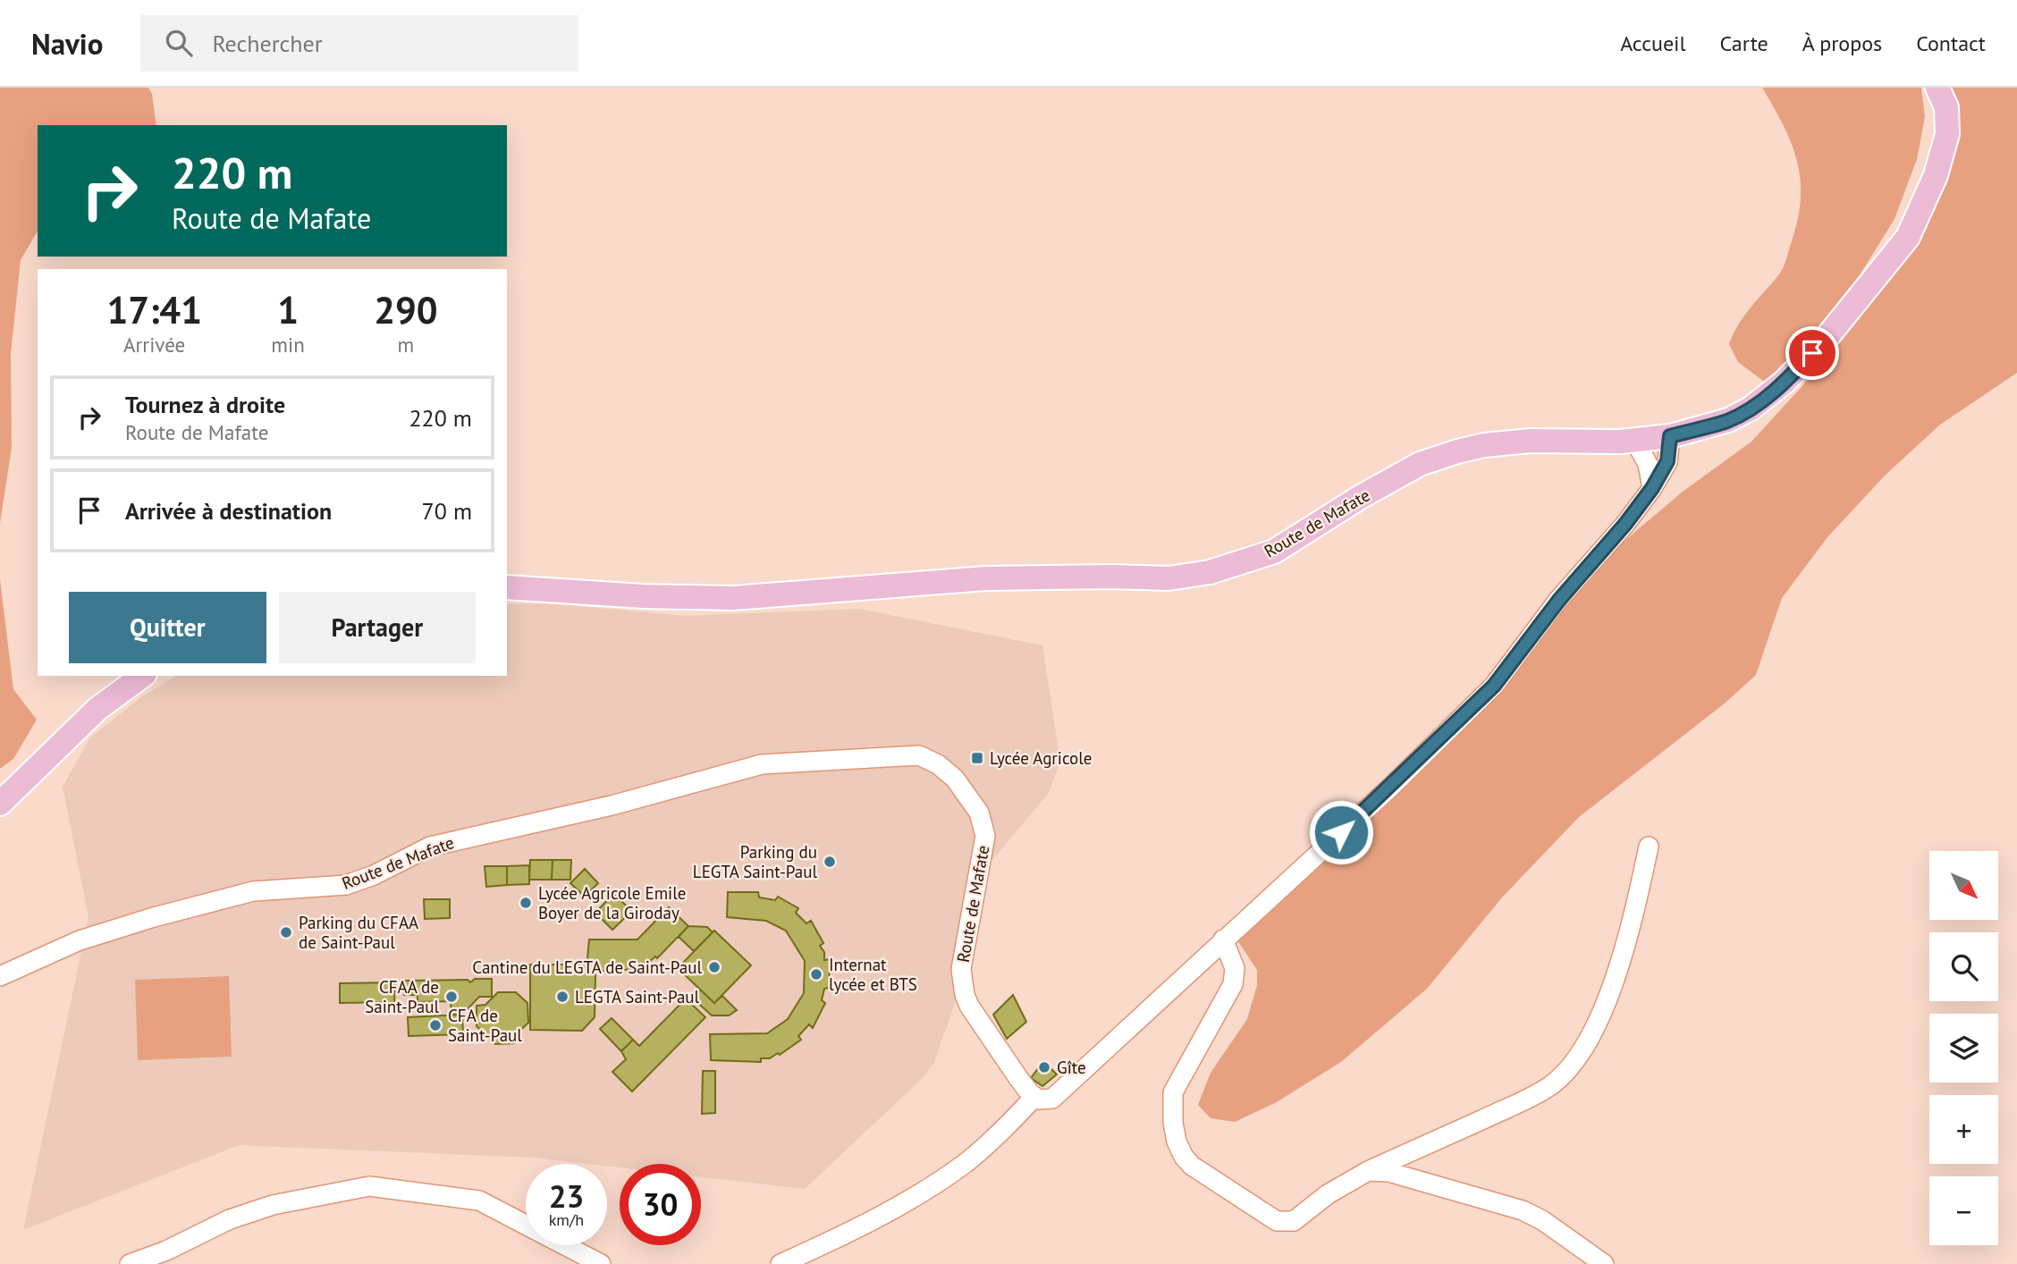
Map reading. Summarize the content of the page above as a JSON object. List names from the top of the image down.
{
  "streets": {
    "main road": ["Route de Mafate"]
  },
  "places": {
    "transit": ["Lycée Agricole"],
    "other": [
      "Parking du LEGTA Saint-Paul",
      "Lycée Agricole Emile Boyer de la Giroday",
      "Parking du CFAA de Saint-Paul",
      "Cantine du LEGTA de Saint-Paul",
      "Internat lycée et BTS",
      "CFAA de Saint-Paul",
      "LEGTA Saint-Paul",
      "CFA de Saint-Paul",
      "Gîte"
    ]
  },
  "north": "bottom right",
  "page": {
    "header": "Navio",
    "search": "Rechercher",
    "nav": [
      "Accueil",
      "Carte",
      "À propos",
      "Contact"
    ],
    "turn": ["220 m", "Route de Mafate"],
    "eta": [
      "17:41",
      "Arrivée",
      "1",
      "min",
      "290",
      "m"
    ],
    "list": [
      {
        "name": "Tournez à droite",
        "note": "Route de Mafate",
        "value": "220 m"
      },
      {
        "name": "Arrivée à destination",
        "value": "70 m"
      }
    ],
    "buttons": ["Quitter", "Partager"],
    "map_buttons": ["+", "−"],
    "speed": "23 km/h",
    "limit": "30"
  }
}
